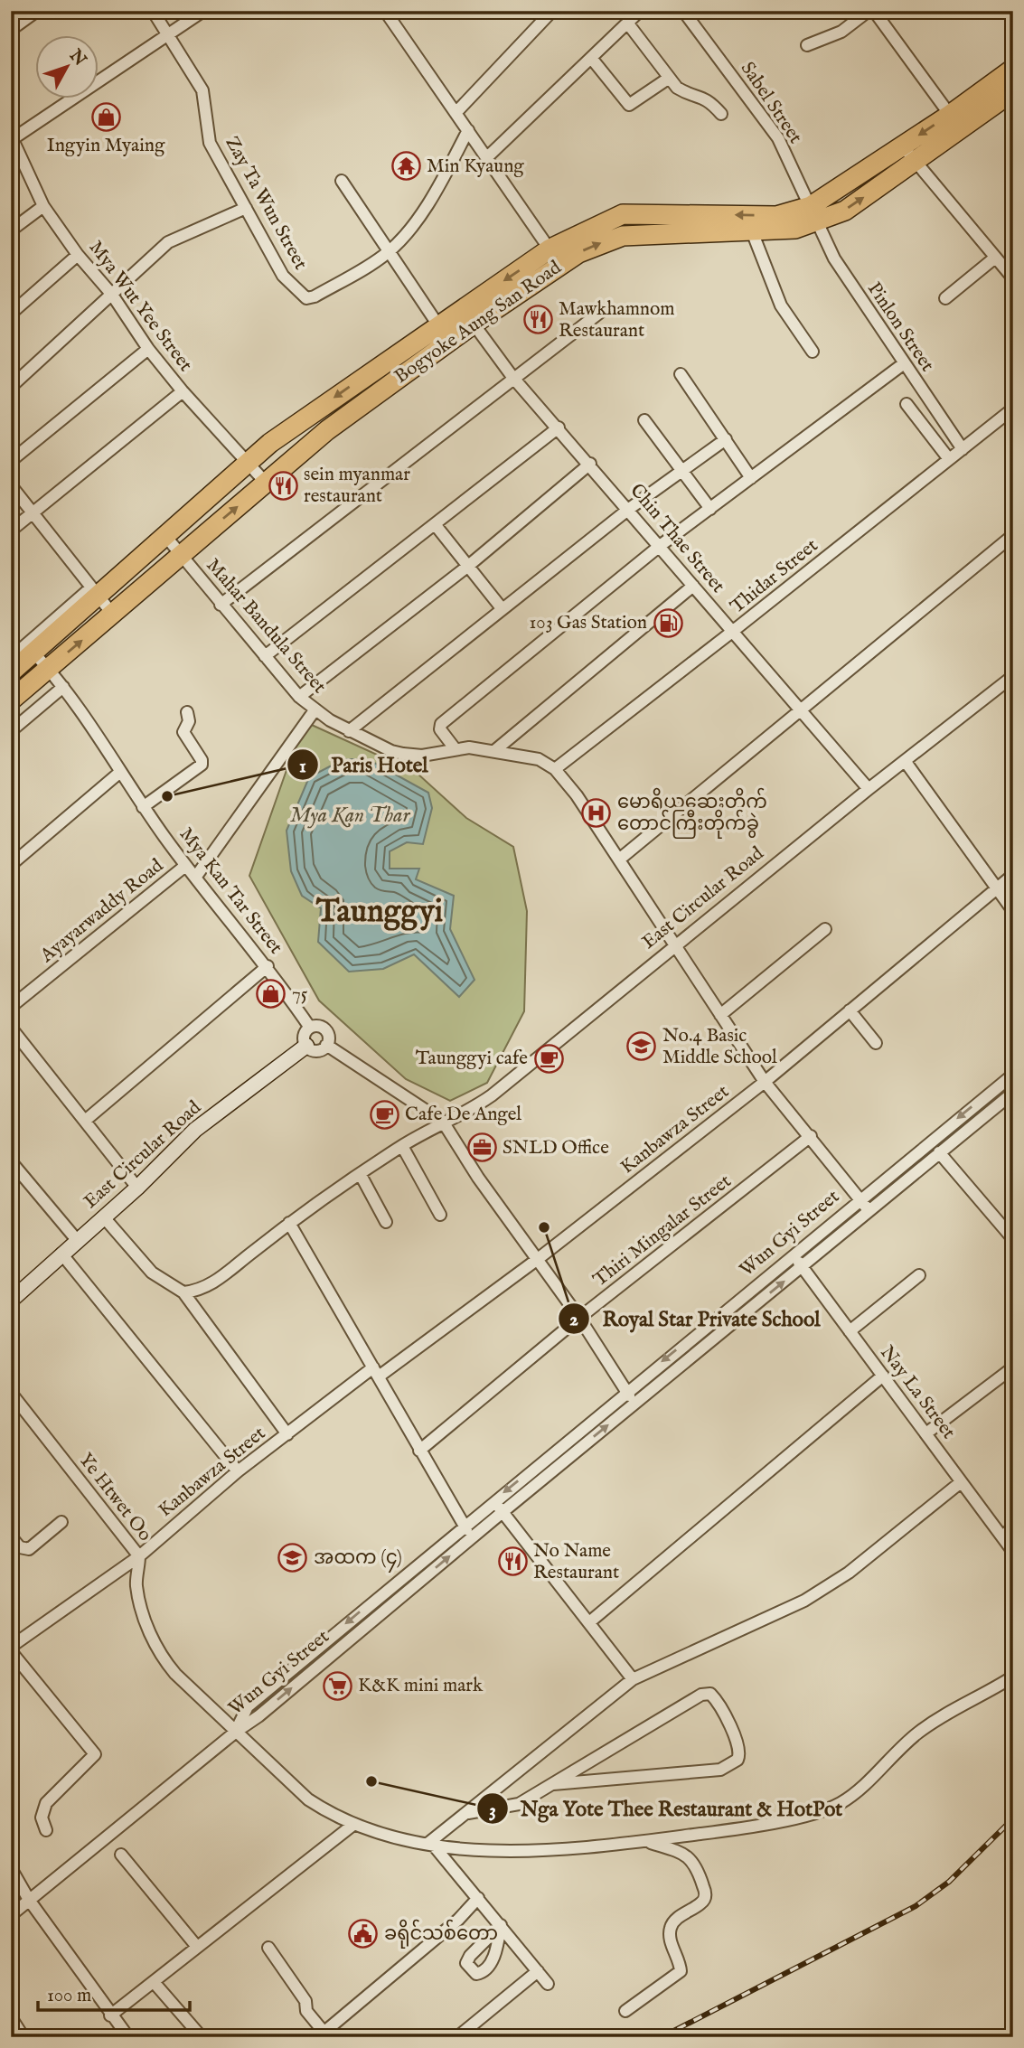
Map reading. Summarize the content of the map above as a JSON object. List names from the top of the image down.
{
  "streets": {
    "highway": ["Bogyoke Aung San Road"],
    "street": [
      "Sabel Street",
      "Zay Ta Wun Street",
      "Mya Wut Yee Street",
      "Pinlon Street",
      "Chin Thae Street",
      "Thidar Street",
      "Mahar Bandula Street",
      "Mya Kan Tar Street",
      "East Circular Road",
      "Ayayarwaddy Road",
      "Kanbawza Street",
      "Thiri Mingalar Street",
      "Wun Gyi Street",
      "Nay La Street",
      "Ye Htwet Oo"
    ]
  },
  "crossings": [
    ["Sabel Street", "Bogyoke Aung San Road"],
    ["Sabel Street", "Pinlon Street"],
    ["Mya Wut Yee Street", "Bogyoke Aung San Road"],
    ["Bogyoke Aung San Road", "Pinlon Street"],
    ["Bogyoke Aung San Road", "Chin Thae Street"],
    ["Bogyoke Aung San Road", "Mahar Bandula Street"],
    ["Bogyoke Aung San Road", "Mya Kan Tar Street"],
    ["Pinlon Street", "Thidar Street"],
    ["Chin Thae Street", "Thidar Street"],
    ["Chin Thae Street", "East Circular Road"],
    ["Thidar Street", "Mahar Bandula Street"],
    ["Mahar Bandula Street", "East Circular Road"],
    ["Mahar Bandula Street", "Kanbawza Street"],
    ["Mahar Bandula Street", "Thiri Mingalar Street"],
    ["Mahar Bandula Street", "Wun Gyi Street"],
    ["Mya Kan Tar Street", "East Circular Road"],
    ["Mya Kan Tar Street", "Ayayarwaddy Road"],
    ["Mya Kan Tar Street", "Kanbawza Street"],
    ["Mya Kan Tar Street", "Thiri Mingalar Street"],
    ["Mya Kan Tar Street", "Wun Gyi Street"],
    ["Kanbawza Street", "Ye Htwet Oo"],
    ["Wun Gyi Street", "Nay La Street"],
    ["Wun Gyi Street", "Ye Htwet Oo"]
  ],
  "districts": ["Taunggyi"],
  "water": ["Mya Kan Thar"],
  "places": {
    "shop": ["Ingyin Myaing", "75"],
    "temple": ["Min Kyaung"],
    "restaurant": ["Mawkhamnom Restaurant", "sein myanmar restaurant", "No Name Restaurant"],
    "fuel station": ["103 Gas Station"],
    "other": ["Paris Hotel", "Royal Star Private School", "Nga Yote Thee Restaurant & HotPot"],
    "hospital": ["မောရိယဆေးတိုက် တောင်ကြီးတိုက်ခွဲ"],
    "school or university": ["No.4 Basic Middle School", "အထက (၄)"],
    "cafe": ["Taunggyi cafe", "Cafe De Angel"],
    "office": ["SNLD Office"],
    "supermarket": ["K&K mini mark"],
    "public building": ["ခရိုင်သစ်တော"]
  },
  "scale_bar": "100 m",
  "north": "top right"
}
